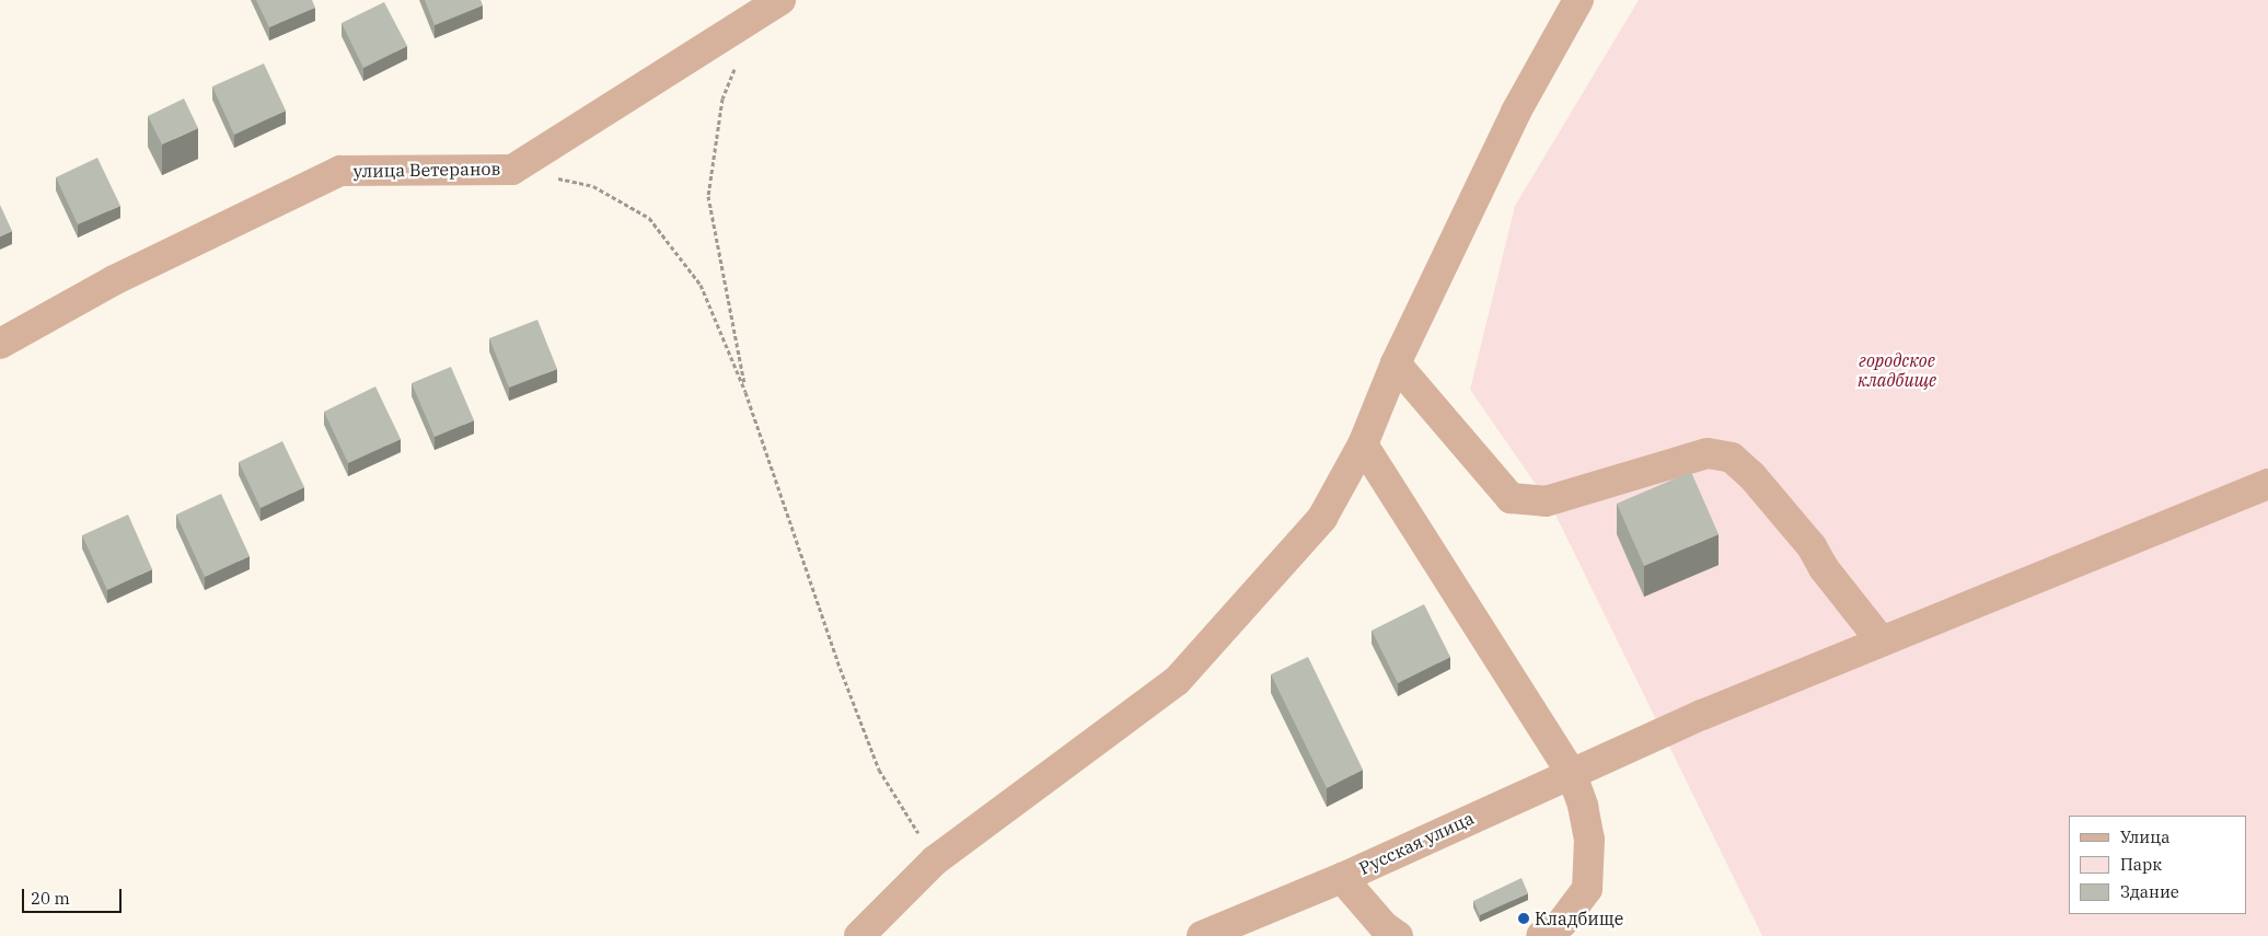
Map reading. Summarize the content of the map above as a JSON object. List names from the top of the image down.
{
  "streets": {
    "street": ["улица Ветеранов", "Русская улица"]
  },
  "parks": ["городское кладбище"],
  "places": ["Кладбище"],
  "legend": ["Улица", "Парк", "Здание"],
  "scale_bar": "20 m"
}
